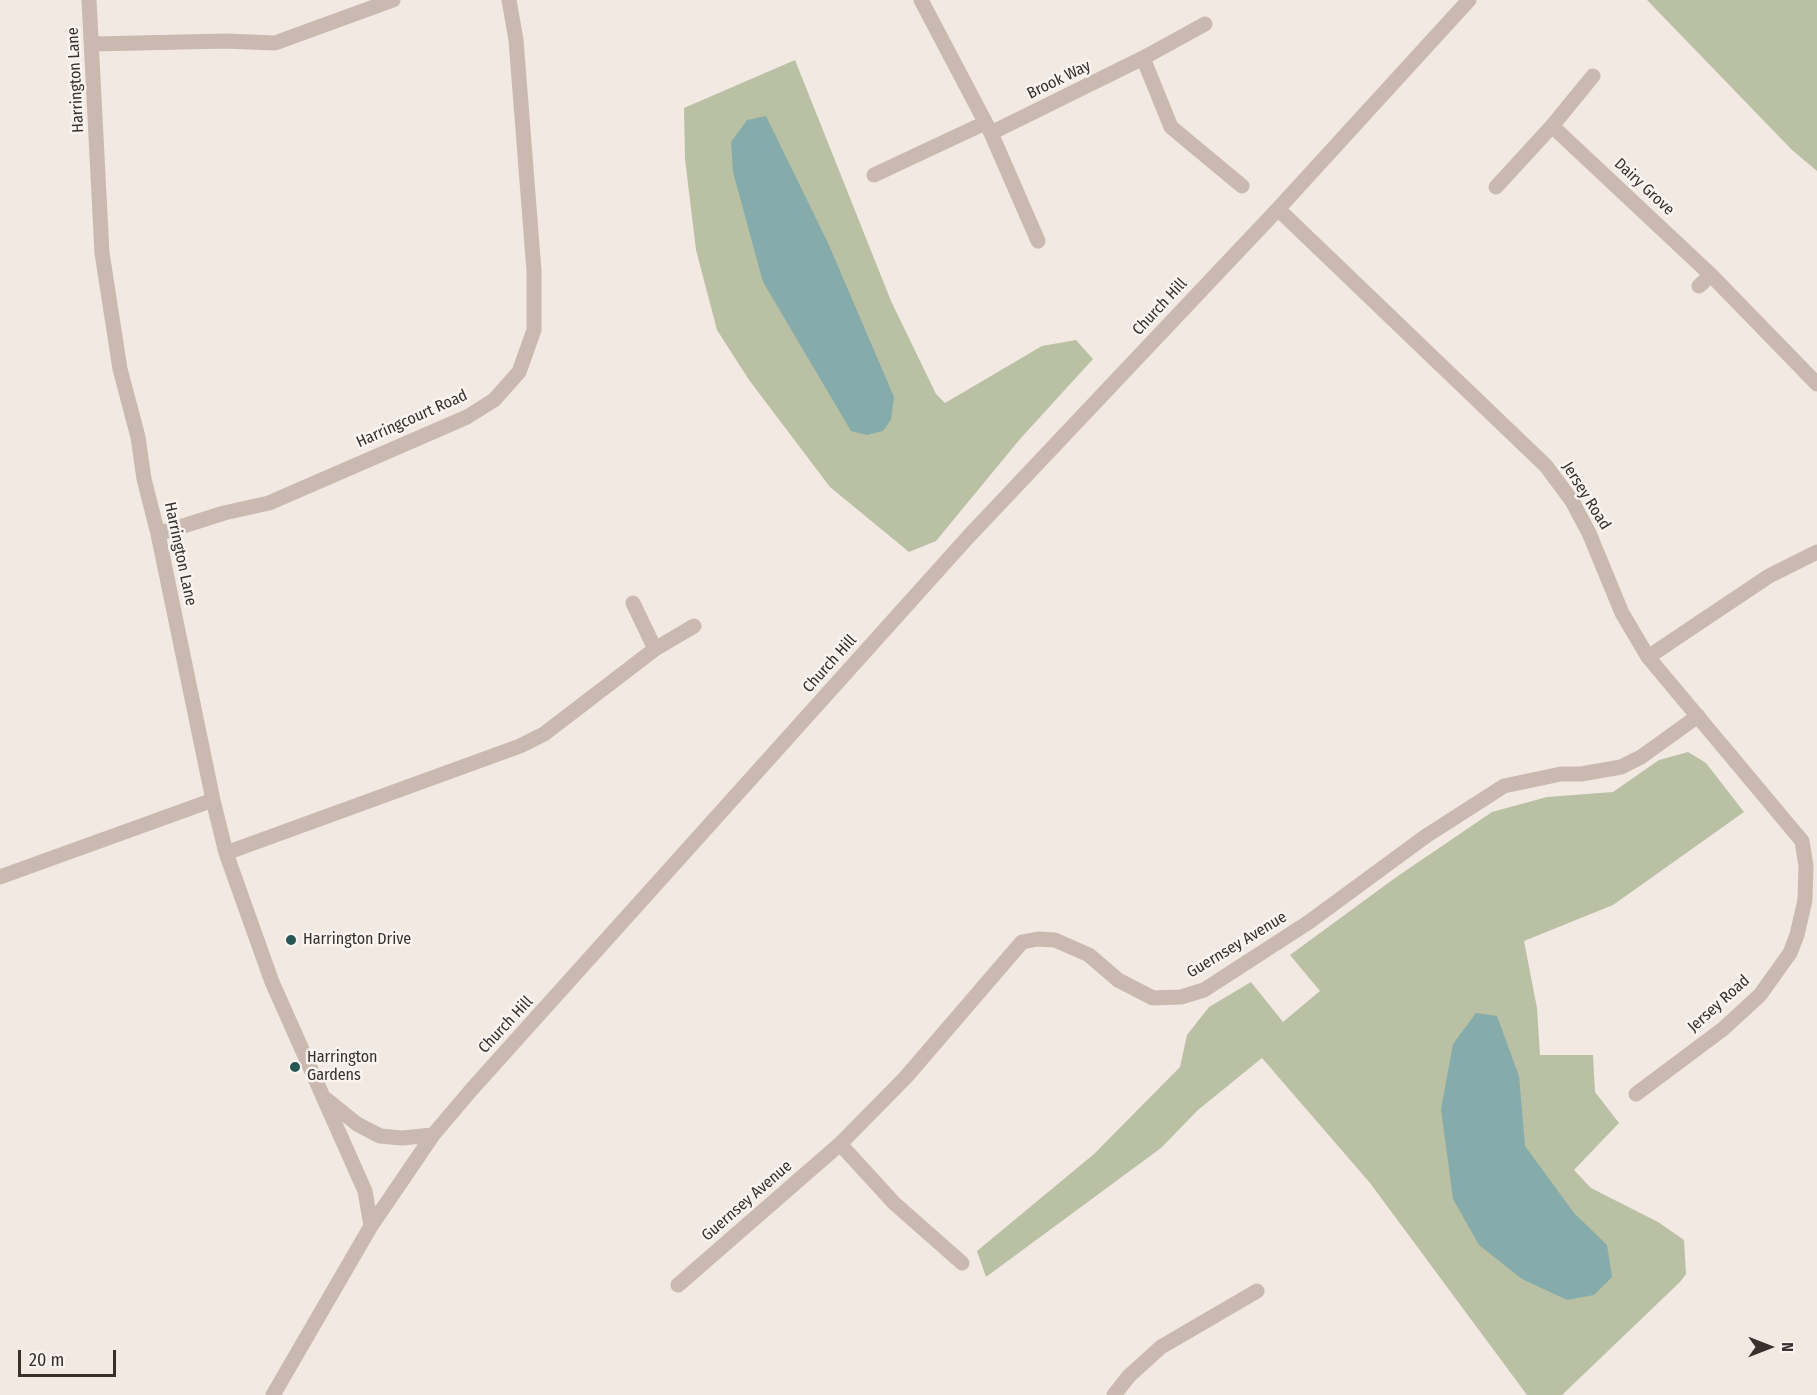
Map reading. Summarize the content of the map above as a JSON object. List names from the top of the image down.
{
  "streets": {
    "street": [
      "Harrington Lane",
      "Brook Way",
      "Dairy Grove",
      "Church Hill",
      "Harringcourt Road",
      "Jersey Road",
      "Guernsey Avenue"
    ]
  },
  "crossings": [
    ["Harrington Lane", "Church Hill"],
    ["Harrington Lane", "Harringcourt Road"],
    ["Church Hill", "Jersey Road"],
    ["Jersey Road", "Guernsey Avenue"]
  ],
  "places": ["Harrington Drive", "Harrington Gardens"],
  "scale_bar": "20 m",
  "north": "right"
}
